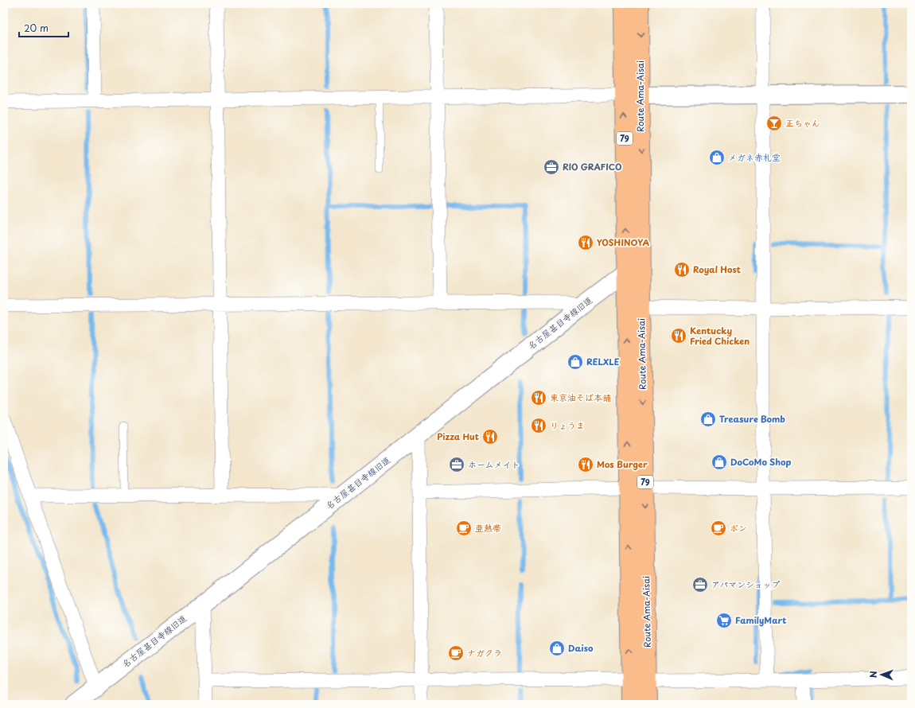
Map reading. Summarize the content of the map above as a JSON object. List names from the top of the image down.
{
  "streets": {
    "main road": ["Route Ama-Aisai", "79"],
    "street": ["名古屋甚目寺線旧道"]
  },
  "crossings": [
    ["Route Ama-Aisai", "名古屋甚目寺線旧道"]
  ],
  "places": {
    "bar": ["正ちゃん"],
    "shop": [
      "メガネ赤札堂",
      "RELXLE",
      "Treasure Bomb",
      "DoCoMo Shop",
      "Daiso"
    ],
    "office": ["RIO GRAFICO", "ホームメイト", "アパマンショップ"],
    "restaurant": [
      "YOSHINOYA",
      "Royal Host",
      "Kentucky Fried Chicken",
      "東京油そば本舗",
      "りょうま",
      "Pizza Hut",
      "Mos Burger"
    ],
    "cafe": ["亜熱帯", "ボン", "ナガクラ"],
    "supermarket": ["FamilyMart"]
  },
  "scale_bar": "20 m",
  "north": "left"
}
